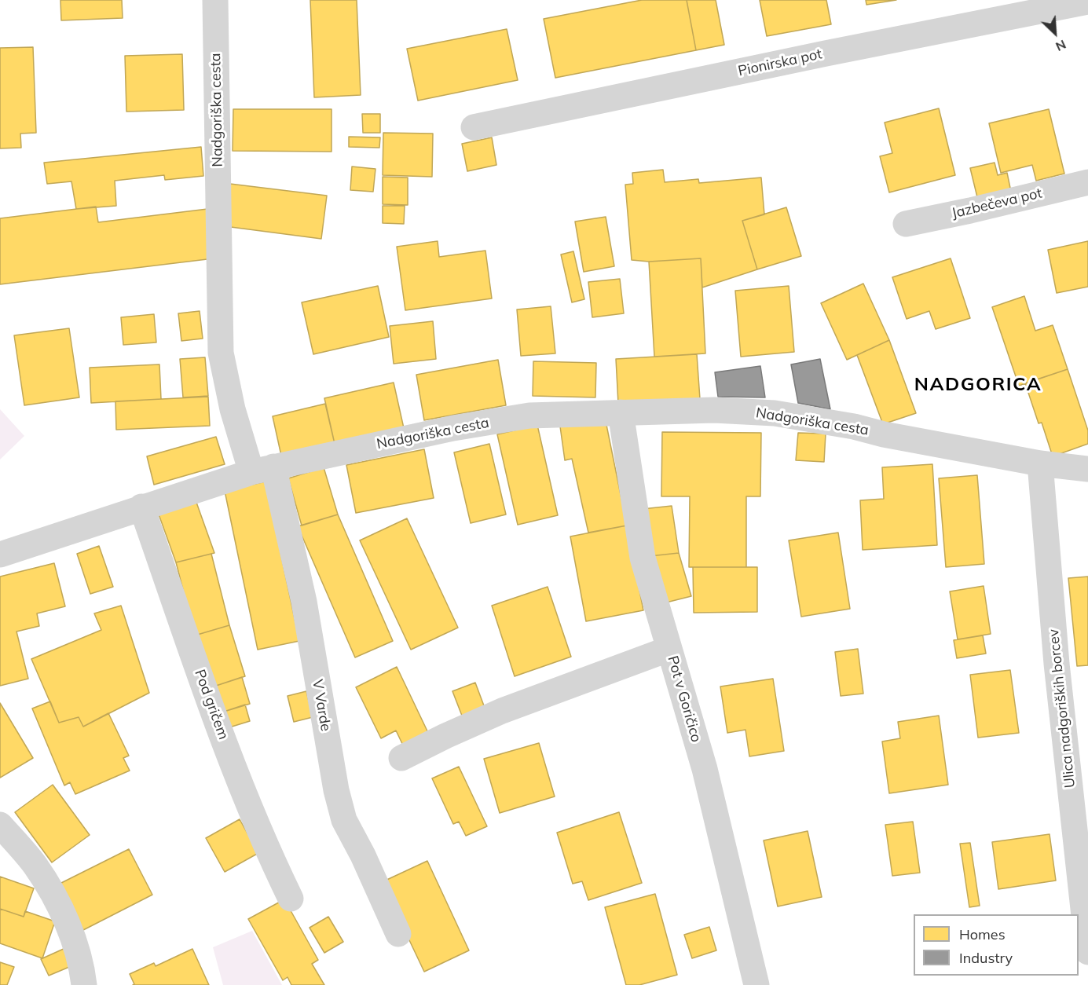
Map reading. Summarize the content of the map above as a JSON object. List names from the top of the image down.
{
  "streets": {
    "street": [
      "Pionirska pot",
      "Nadgoriška cesta",
      "Jazbečeva pot",
      "Pot v Goričico",
      "Pod gričem",
      "V Varde",
      "Ulica nadgoriških borcev"
    ]
  },
  "crossings": [
    ["Nadgoriška cesta", "Pot v Goričico"],
    ["Nadgoriška cesta", "V Varde"],
    ["Nadgoriška cesta", "Ulica nadgoriških borcev"]
  ],
  "districts": ["NADGORICA"],
  "legend": ["Homes", "Industry"],
  "north": "bottom right"
}
